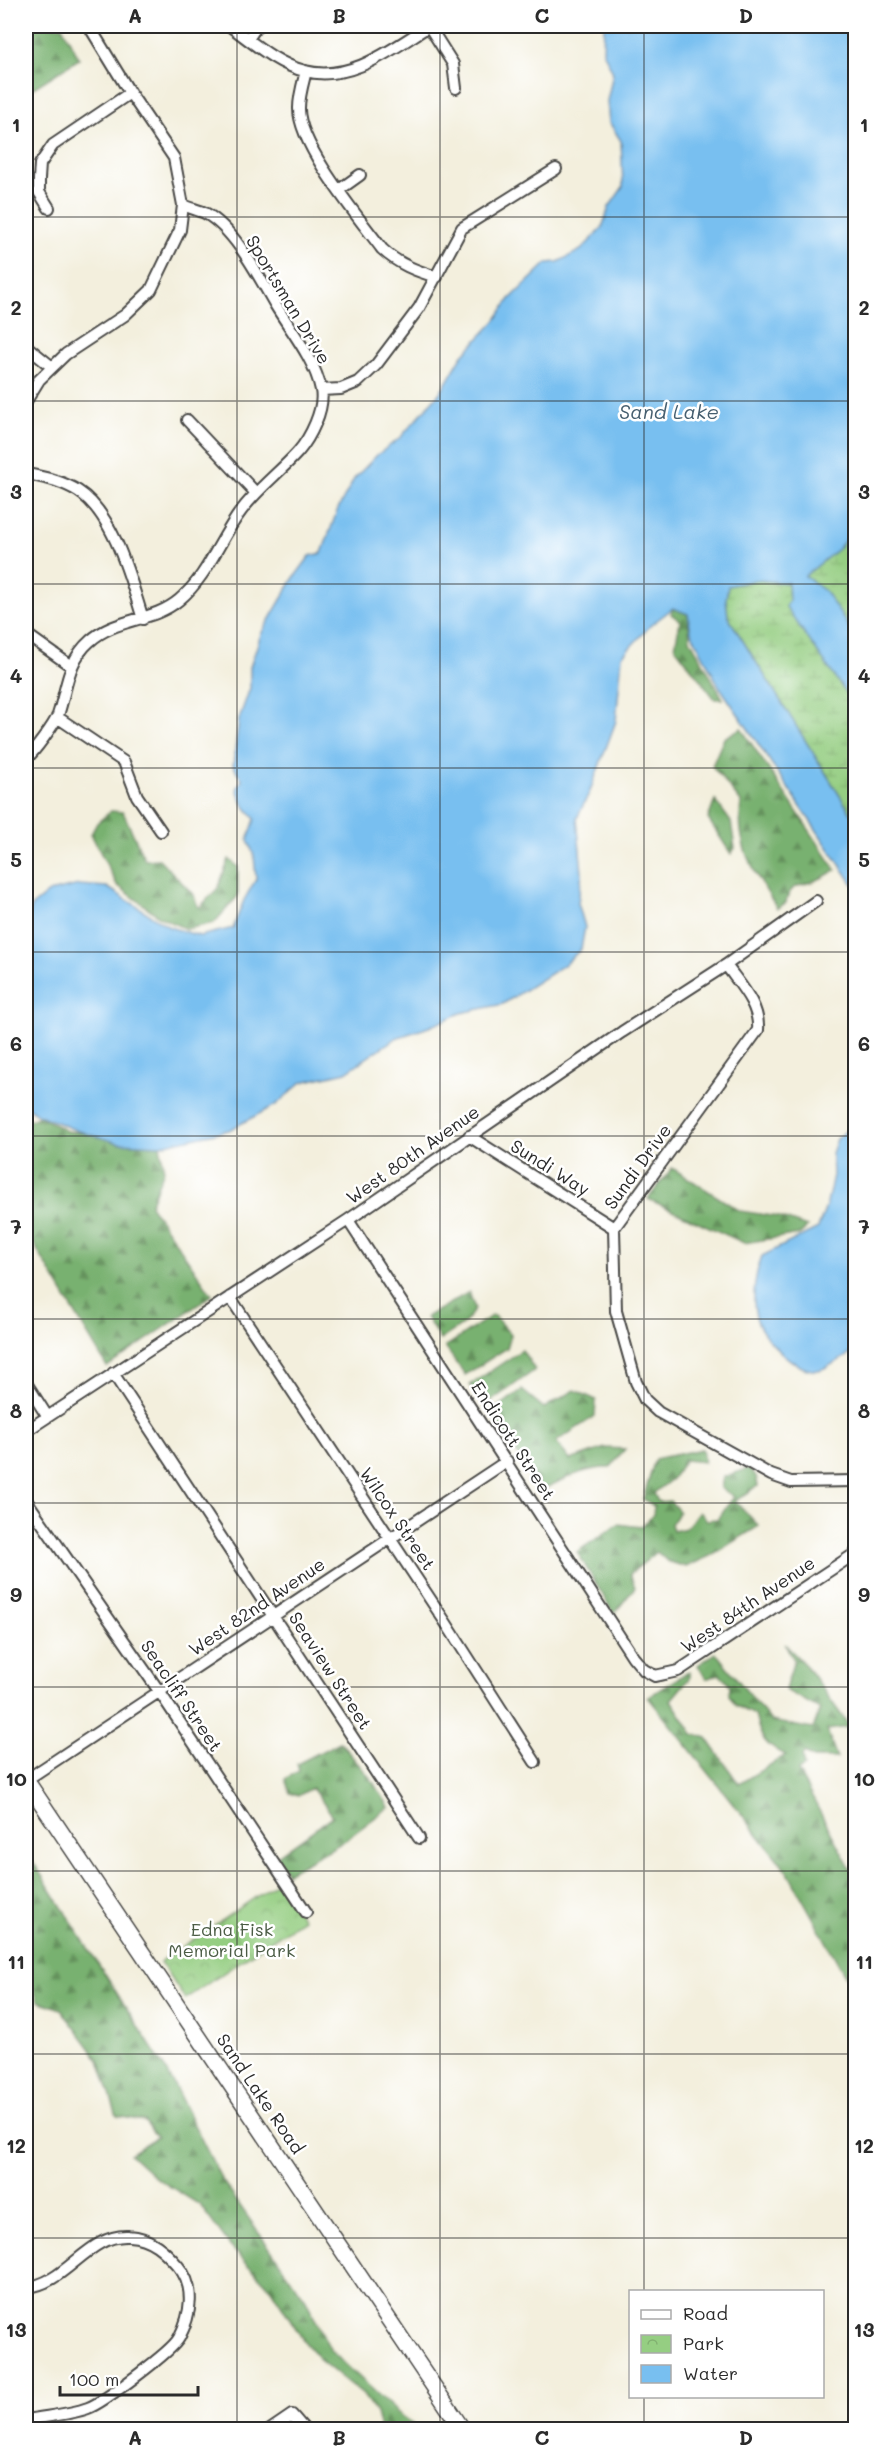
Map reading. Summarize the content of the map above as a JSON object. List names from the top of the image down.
{
  "streets": {
    "main road": ["Sand Lake Road"],
    "street": [
      "Sportsman Drive",
      "West 80th Avenue",
      "Sundi Drive",
      "Sundi Way",
      "Endicott Street",
      "Wilcox Street",
      "West 84th Avenue",
      "West 82nd Avenue",
      "Seaview Street",
      "Seacliff Street"
    ]
  },
  "crossings": [
    ["West 80th Avenue", "Sundi Drive"],
    ["West 80th Avenue", "Sundi Way"],
    ["West 80th Avenue", "Endicott Street"],
    ["West 80th Avenue", "Wilcox Street"],
    ["West 80th Avenue", "Seaview Street"],
    ["Sundi Drive", "Sundi Way"],
    ["Endicott Street", "West 84th Avenue"],
    ["Endicott Street", "West 82nd Avenue"],
    ["Wilcox Street", "West 82nd Avenue"],
    ["West 82nd Avenue", "Seaview Street"],
    ["West 82nd Avenue", "Seacliff Street"],
    ["West 82nd Avenue", "Sand Lake Road"]
  ],
  "water": ["Sand Lake"],
  "parks": ["Edna Fisk Memorial Park"],
  "legend": ["Road", "Park", "Water"],
  "scale_bar": "100 m",
  "grid": {
    "columns": [
      "A",
      "B",
      "C",
      "D"
    ],
    "rows": [
      "1",
      "2",
      "3",
      "4",
      "5",
      "6",
      "7",
      "8",
      "9",
      "10",
      "11",
      "12",
      "13"
    ]
  }
}
